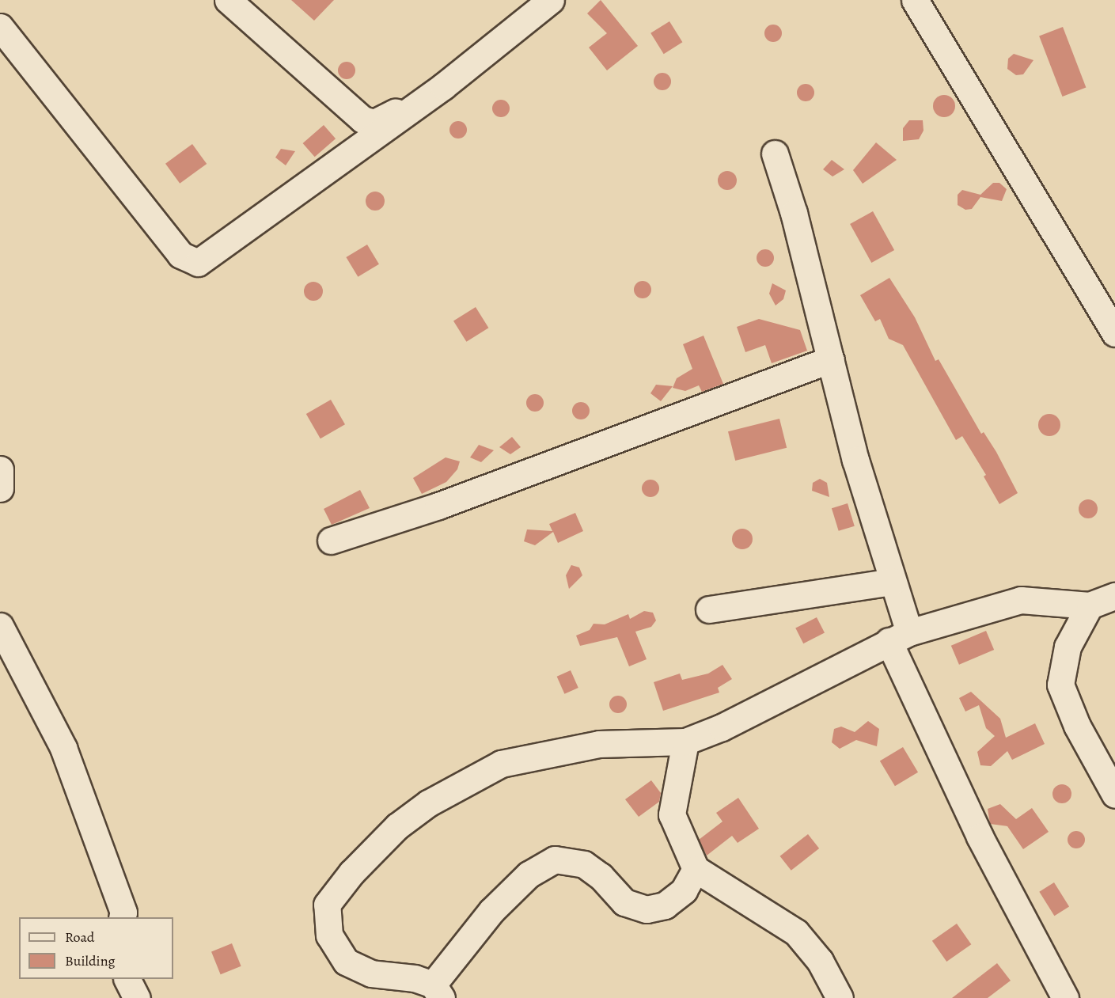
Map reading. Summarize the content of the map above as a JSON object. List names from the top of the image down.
{
  "legend": ["Road", "Building"]
}
